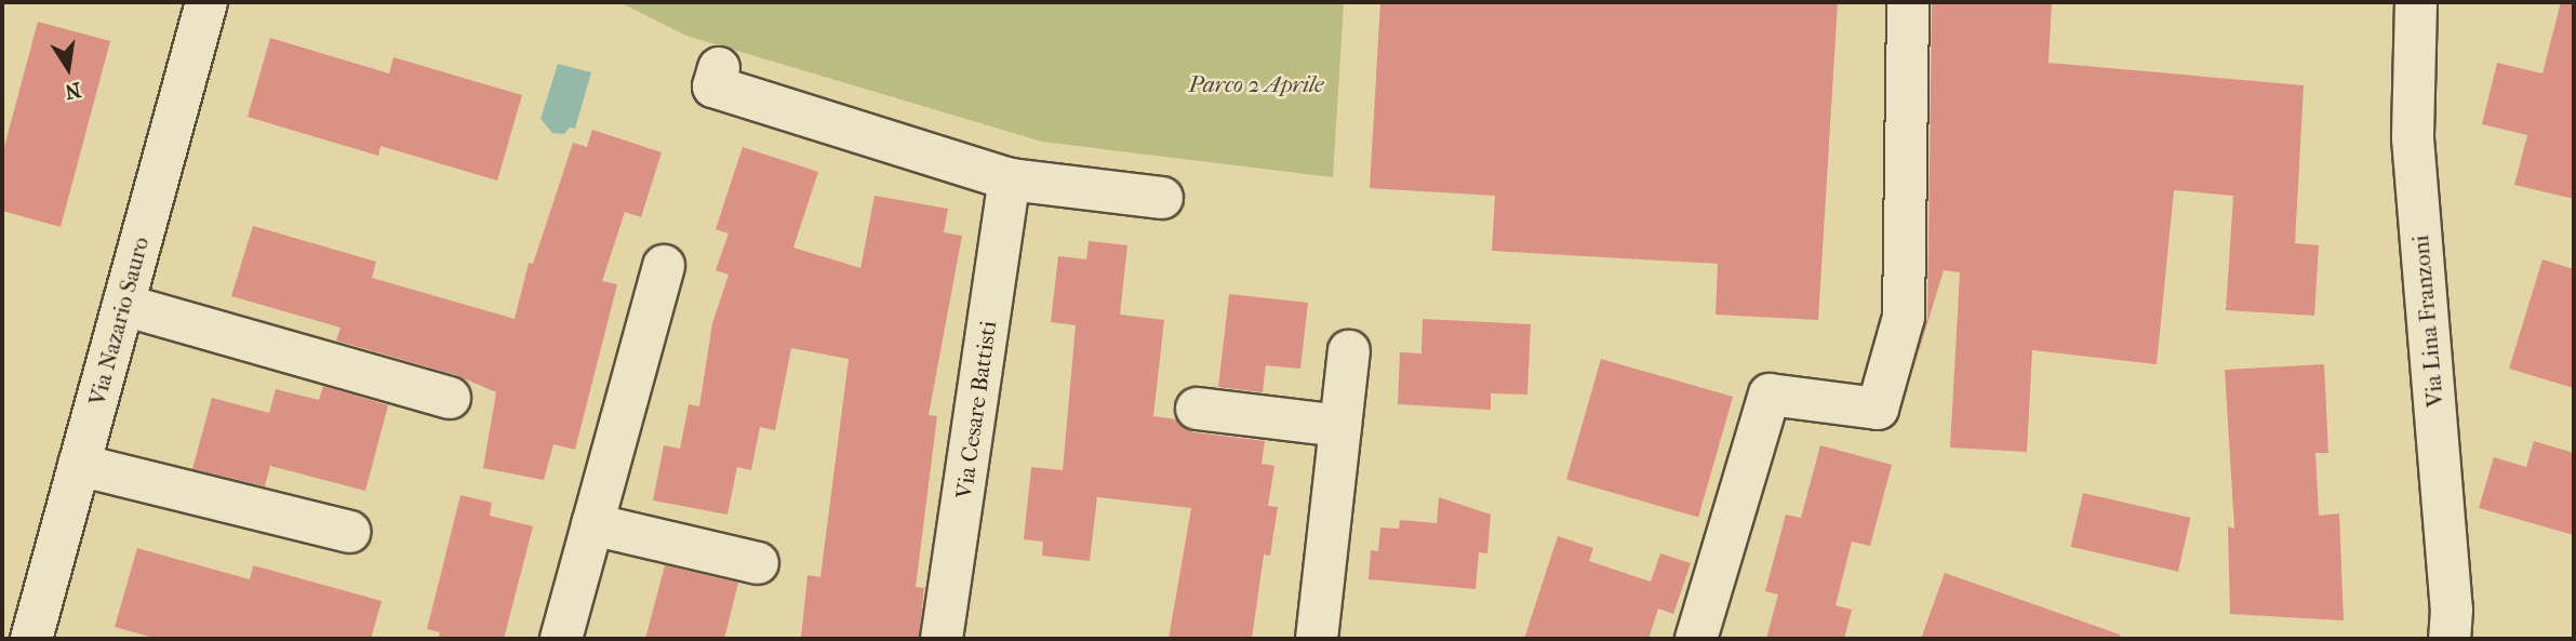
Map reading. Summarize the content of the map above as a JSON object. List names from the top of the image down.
{
  "streets": {
    "street": ["Via Nazario Sauro", "Via Lina Franzoni", "Via Cesare Battisti"]
  },
  "parks": ["Parco 2 Aprile"],
  "north": "bottom"
}
